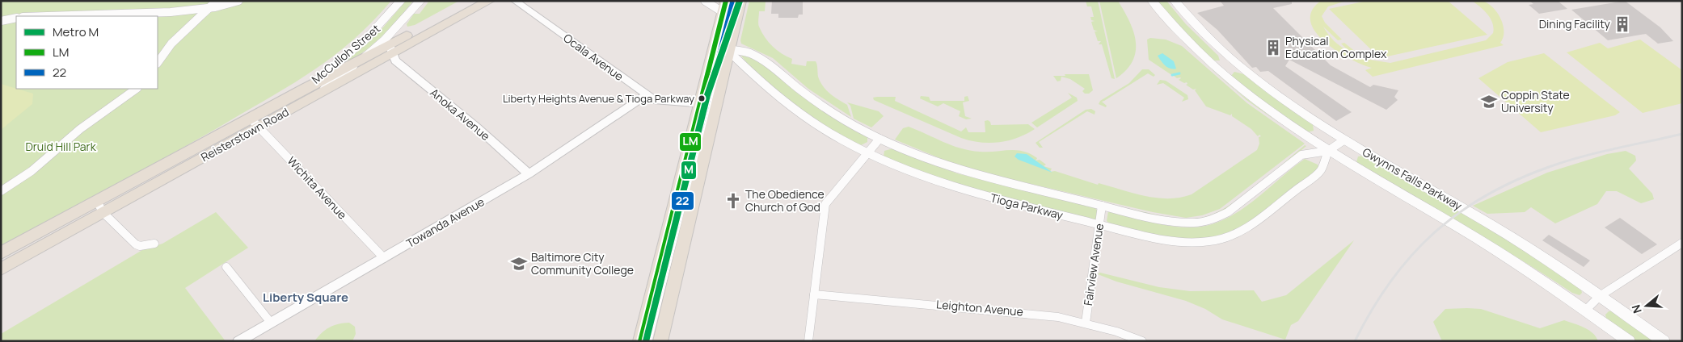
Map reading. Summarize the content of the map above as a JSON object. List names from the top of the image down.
{
  "streets": {
    "main road": ["McCulloh Street", "Reisterstown Road", "Gwynns Falls Parkway"],
    "street": [
      "Ocala Avenue",
      "Anoka Avenue",
      "Wichita Avenue",
      "Tioga Parkway",
      "Towanda Avenue",
      "Fairview Avenue",
      "Leighton Avenue"
    ]
  },
  "crossings": [
    ["McCulloh Street", "Reisterstown Road"],
    ["Ocala Avenue", "Towanda Avenue"],
    ["Anoka Avenue", "Reisterstown Road"],
    ["Anoka Avenue", "Towanda Avenue"],
    ["Reisterstown Road", "Wichita Avenue"],
    ["Gwynns Falls Parkway", "Tioga Parkway"],
    ["Wichita Avenue", "Towanda Avenue"],
    ["Tioga Parkway", "Fairview Avenue"],
    ["Fairview Avenue", "Leighton Avenue"]
  ],
  "districts": ["Liberty Square"],
  "parks": ["Druid Hill Park"],
  "places": {
    "building": ["Dining Facility", "Physical Education Complex"],
    "other": ["Liberty Heights Avenue & Tioga Parkway"],
    "school or university": ["Coppin State University", "Baltimore City Community College"],
    "church": ["The Obedience Church of God"]
  },
  "lines": ["metro line M", "transit line LM", "transit line 22"],
  "legend": ["Metro M", "LM", "22"],
  "north": "left"
}
